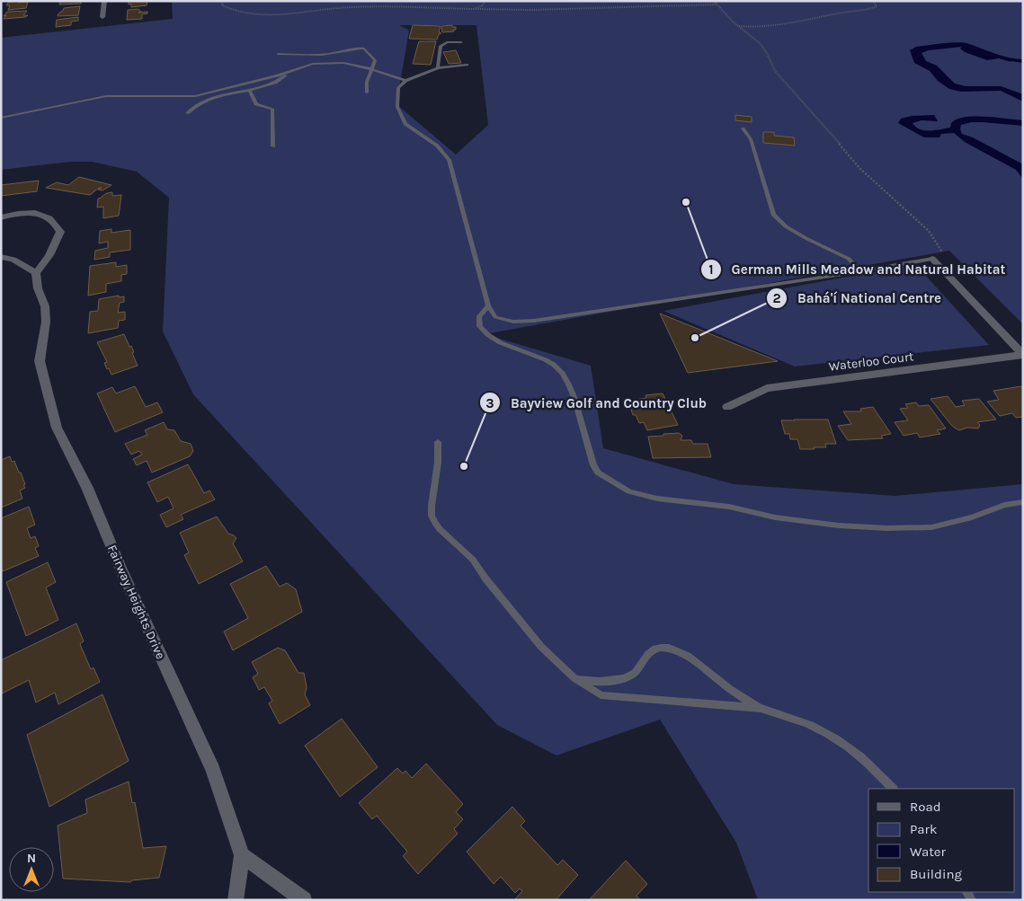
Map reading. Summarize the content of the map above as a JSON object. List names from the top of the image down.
{
  "streets": {
    "street": ["Waterloo Court", "Fairway Heights Drive"]
  },
  "places": ["German Mills Meadow and Natural Habitat", "Bahá'í National Centre", "Bayview Golf and Country Club"],
  "legend": [
    "Road",
    "Park",
    "Water",
    "Building"
  ],
  "north": "top"
}
